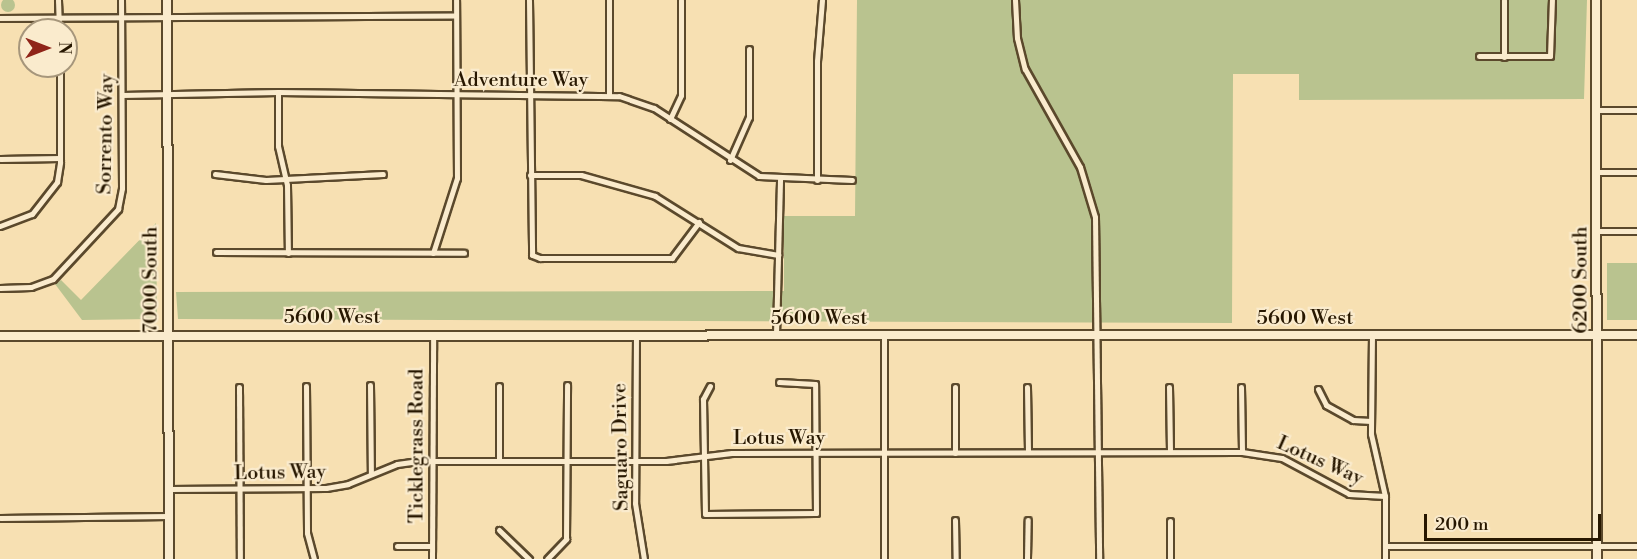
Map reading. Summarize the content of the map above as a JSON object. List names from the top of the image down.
{
  "streets": {
    "main road": ["7000 South", "6200 South", "5600 West"],
    "street": [
      "Adventure Way",
      "Sorrento Way",
      "Lotus Way",
      "Ticklegrass Road",
      "Saguaro Drive"
    ]
  },
  "crossings": [
    ["Adventure Way", "Sorrento Way"],
    ["Adventure Way", "7000 South"],
    ["7000 South", "5600 West"],
    ["7000 South", "Lotus Way"],
    ["6200 South", "5600 West"],
    ["5600 West", "Ticklegrass Road"],
    ["5600 West", "Saguaro Drive"],
    ["Lotus Way", "Ticklegrass Road"],
    ["Lotus Way", "Saguaro Drive"]
  ],
  "scale_bar": "200 m",
  "north": "right"
}
